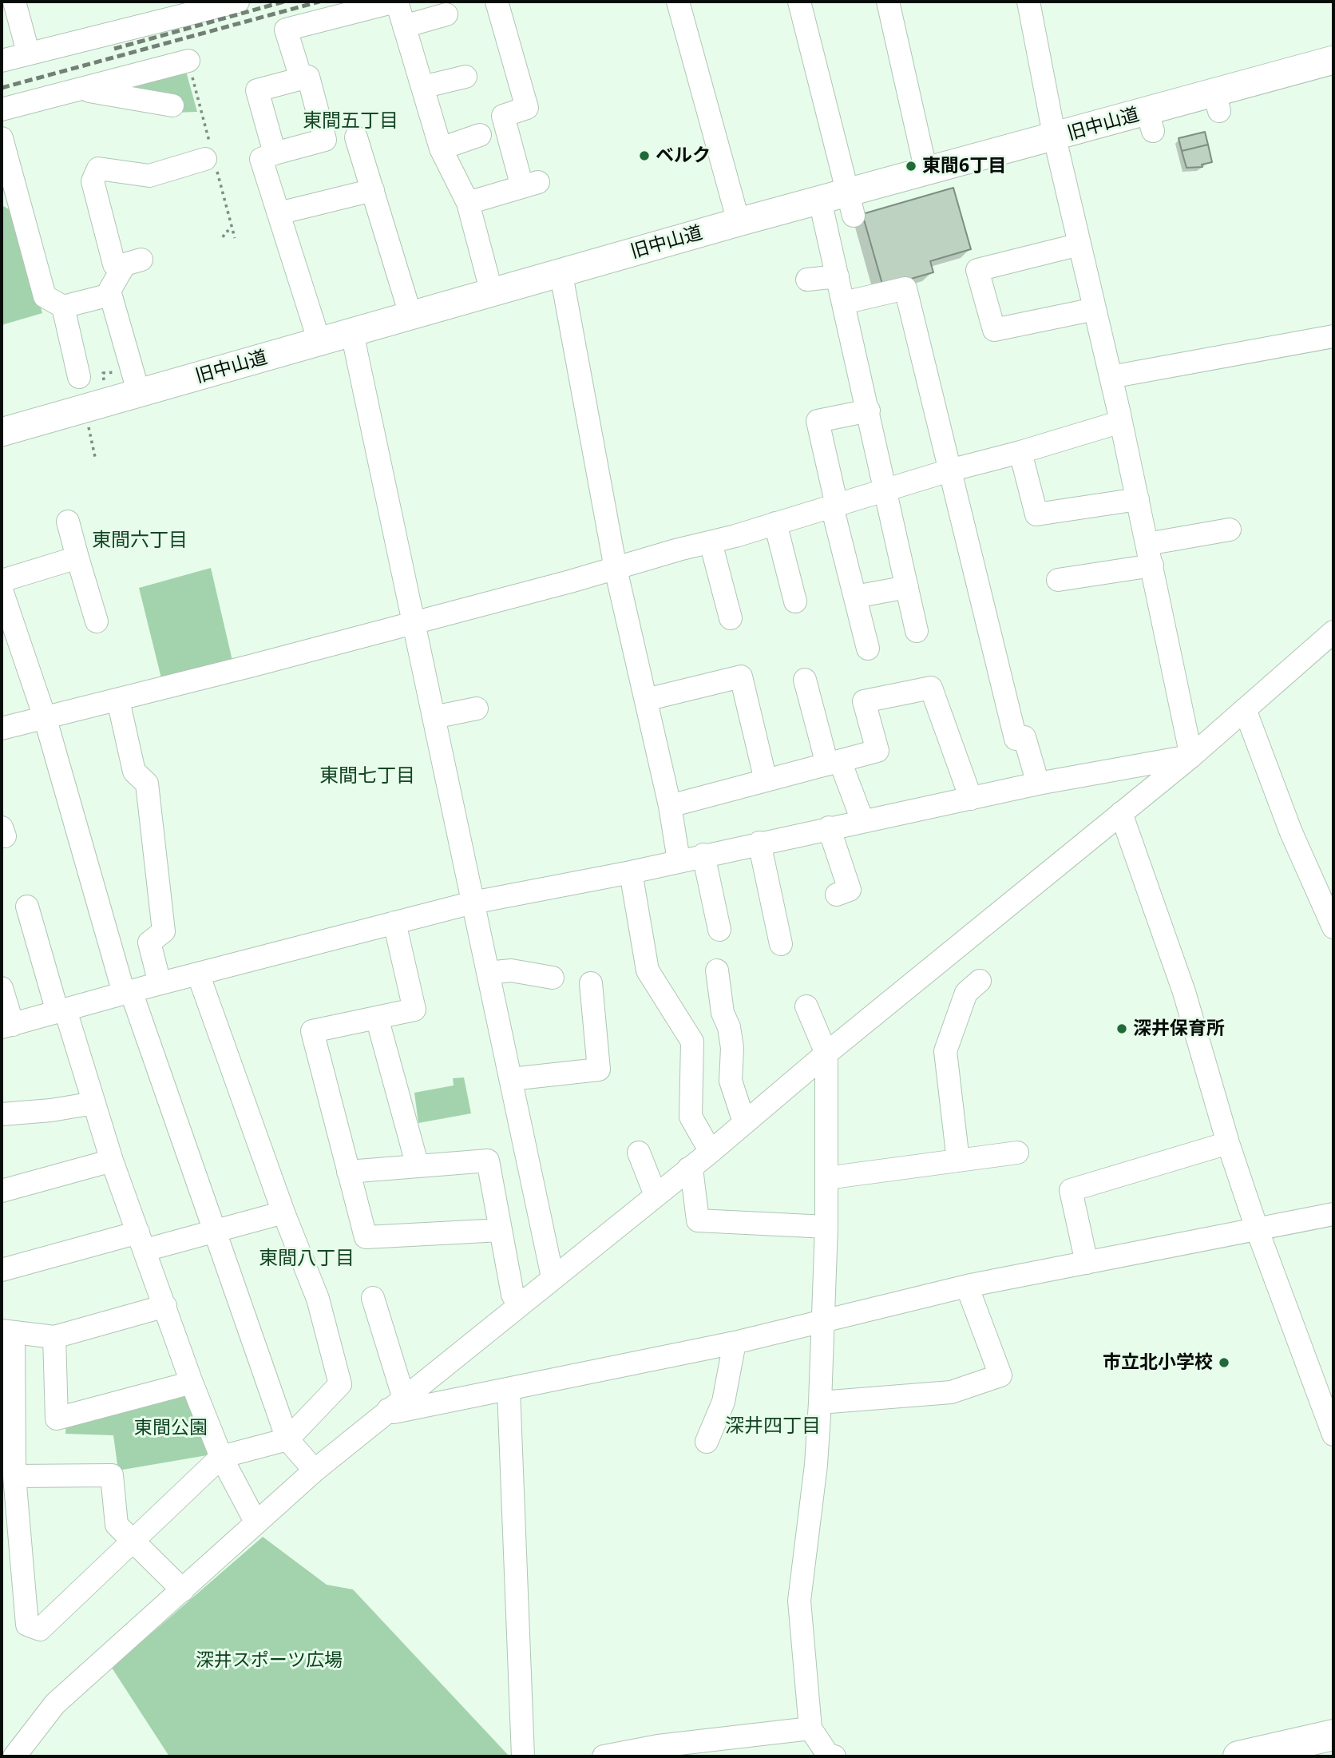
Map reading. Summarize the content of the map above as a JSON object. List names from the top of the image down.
{
  "streets": {
    "main road": ["旧中山道"]
  },
  "districts": [
    "東間五丁目",
    "東間六丁目",
    "東間七丁目",
    "東間八丁目",
    "深井四丁目"
  ],
  "parks": ["東間公園", "深井スポーツ広場"],
  "places": [
    "ベルク",
    "東間6丁目",
    "深井保育所",
    "市立北小学校"
  ]
}
